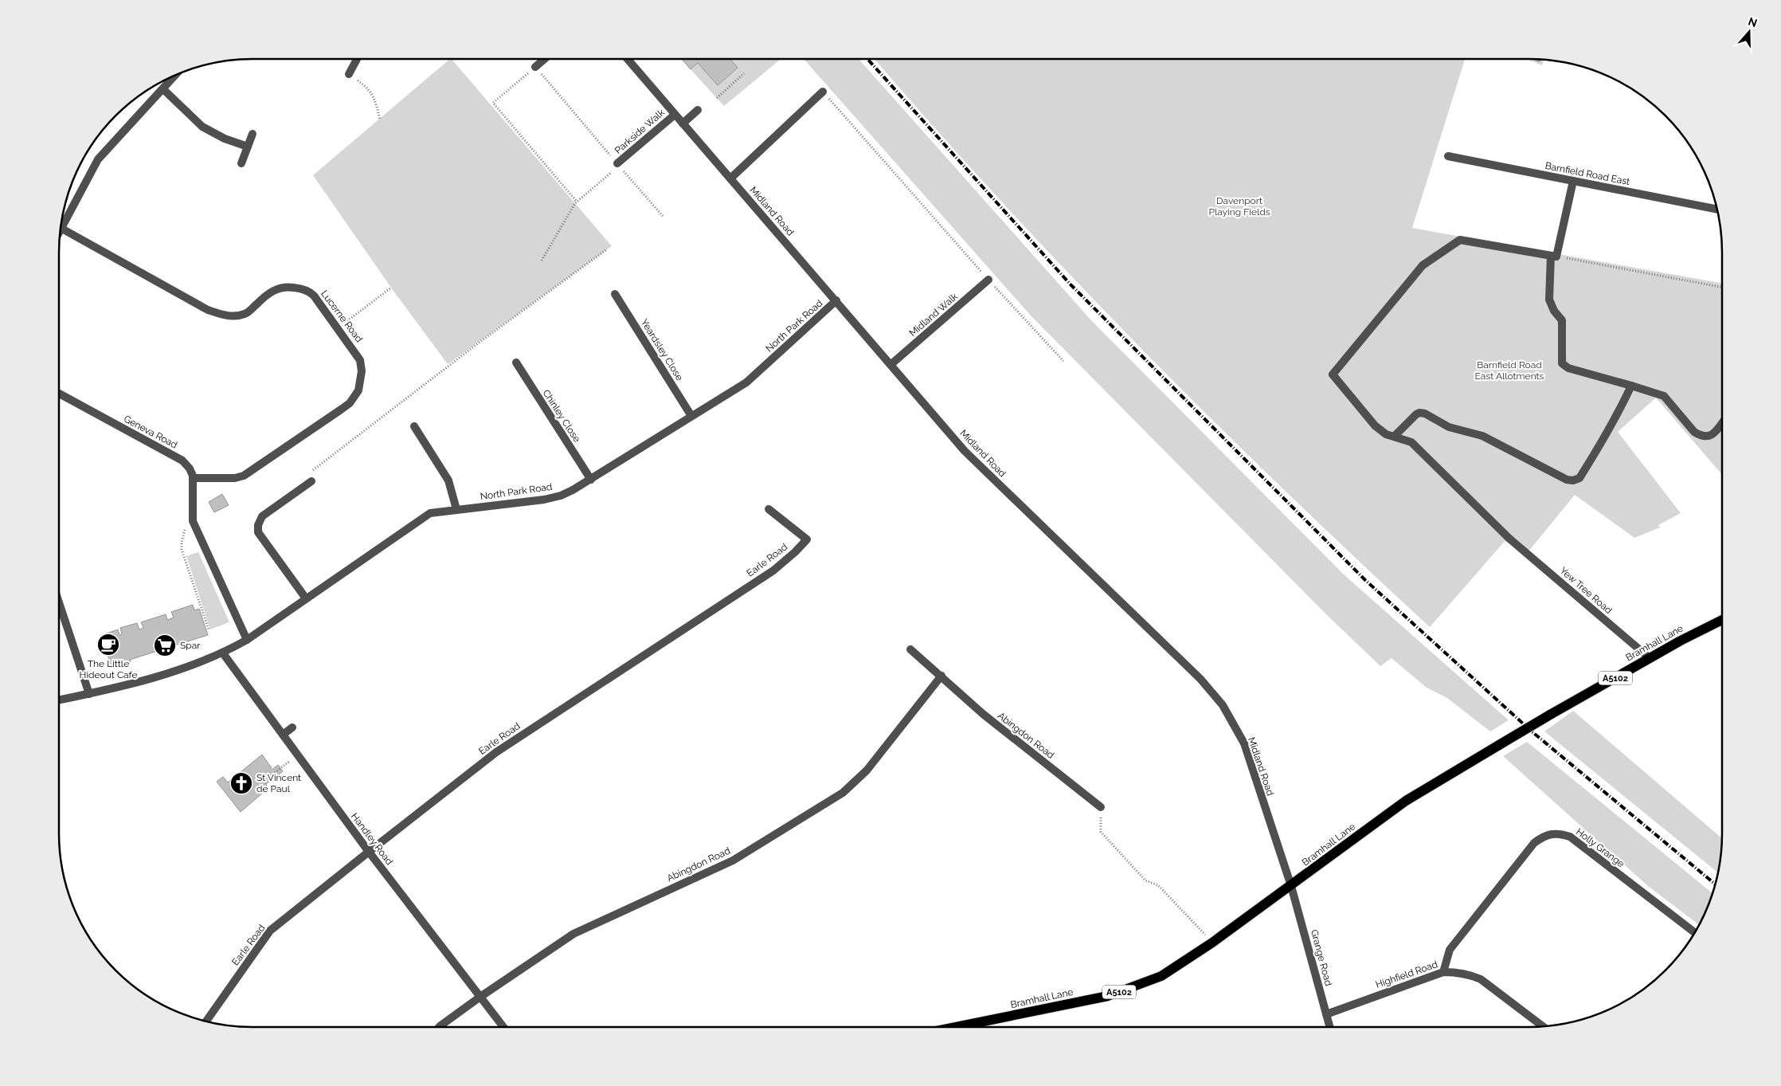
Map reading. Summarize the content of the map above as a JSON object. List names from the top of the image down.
{
  "streets": {
    "main road": ["Bramhall Lane", "A5102"],
    "street": [
      "Parkside Walk",
      "Barnfield Road East",
      "Midland Road",
      "Midland Walk",
      "Lucerne Road",
      "North Park Road",
      "Yeardsley Close",
      "Chinley Close",
      "Geneva Road",
      "Earle Road",
      "Yew Tree Road",
      "Abingdon Road",
      "Handley Road",
      "Holly Grange",
      "Grange Road",
      "Highfield Road"
    ]
  },
  "crossings": [
    ["Parkside Walk", "Midland Road"],
    ["Midland Road", "Midland Walk"],
    ["Midland Road", "North Park Road"],
    ["Midland Road", "Bramhall Lane"],
    ["Midland Road", "Grange Road"],
    ["Lucerne Road", "Geneva Road"],
    ["North Park Road", "Yeardsley Close"],
    ["North Park Road", "Chinley Close"],
    ["North Park Road", "Handley Road"],
    ["Earle Road", "Handley Road"],
    ["Yew Tree Road", "Bramhall Lane"],
    ["Bramhall Lane", "Grange Road"],
    ["Abingdon Road", "Handley Road"],
    ["Holly Grange", "Highfield Road"],
    ["Grange Road", "Highfield Road"]
  ],
  "parks": ["Davenport Playing Fields", "Barnfield Road East Allotments"],
  "places": {
    "cafe": ["The Little Hideout Cafe"],
    "supermarket": ["Spar"],
    "church": ["St Vincent de Paul"]
  },
  "north": "top"
}
